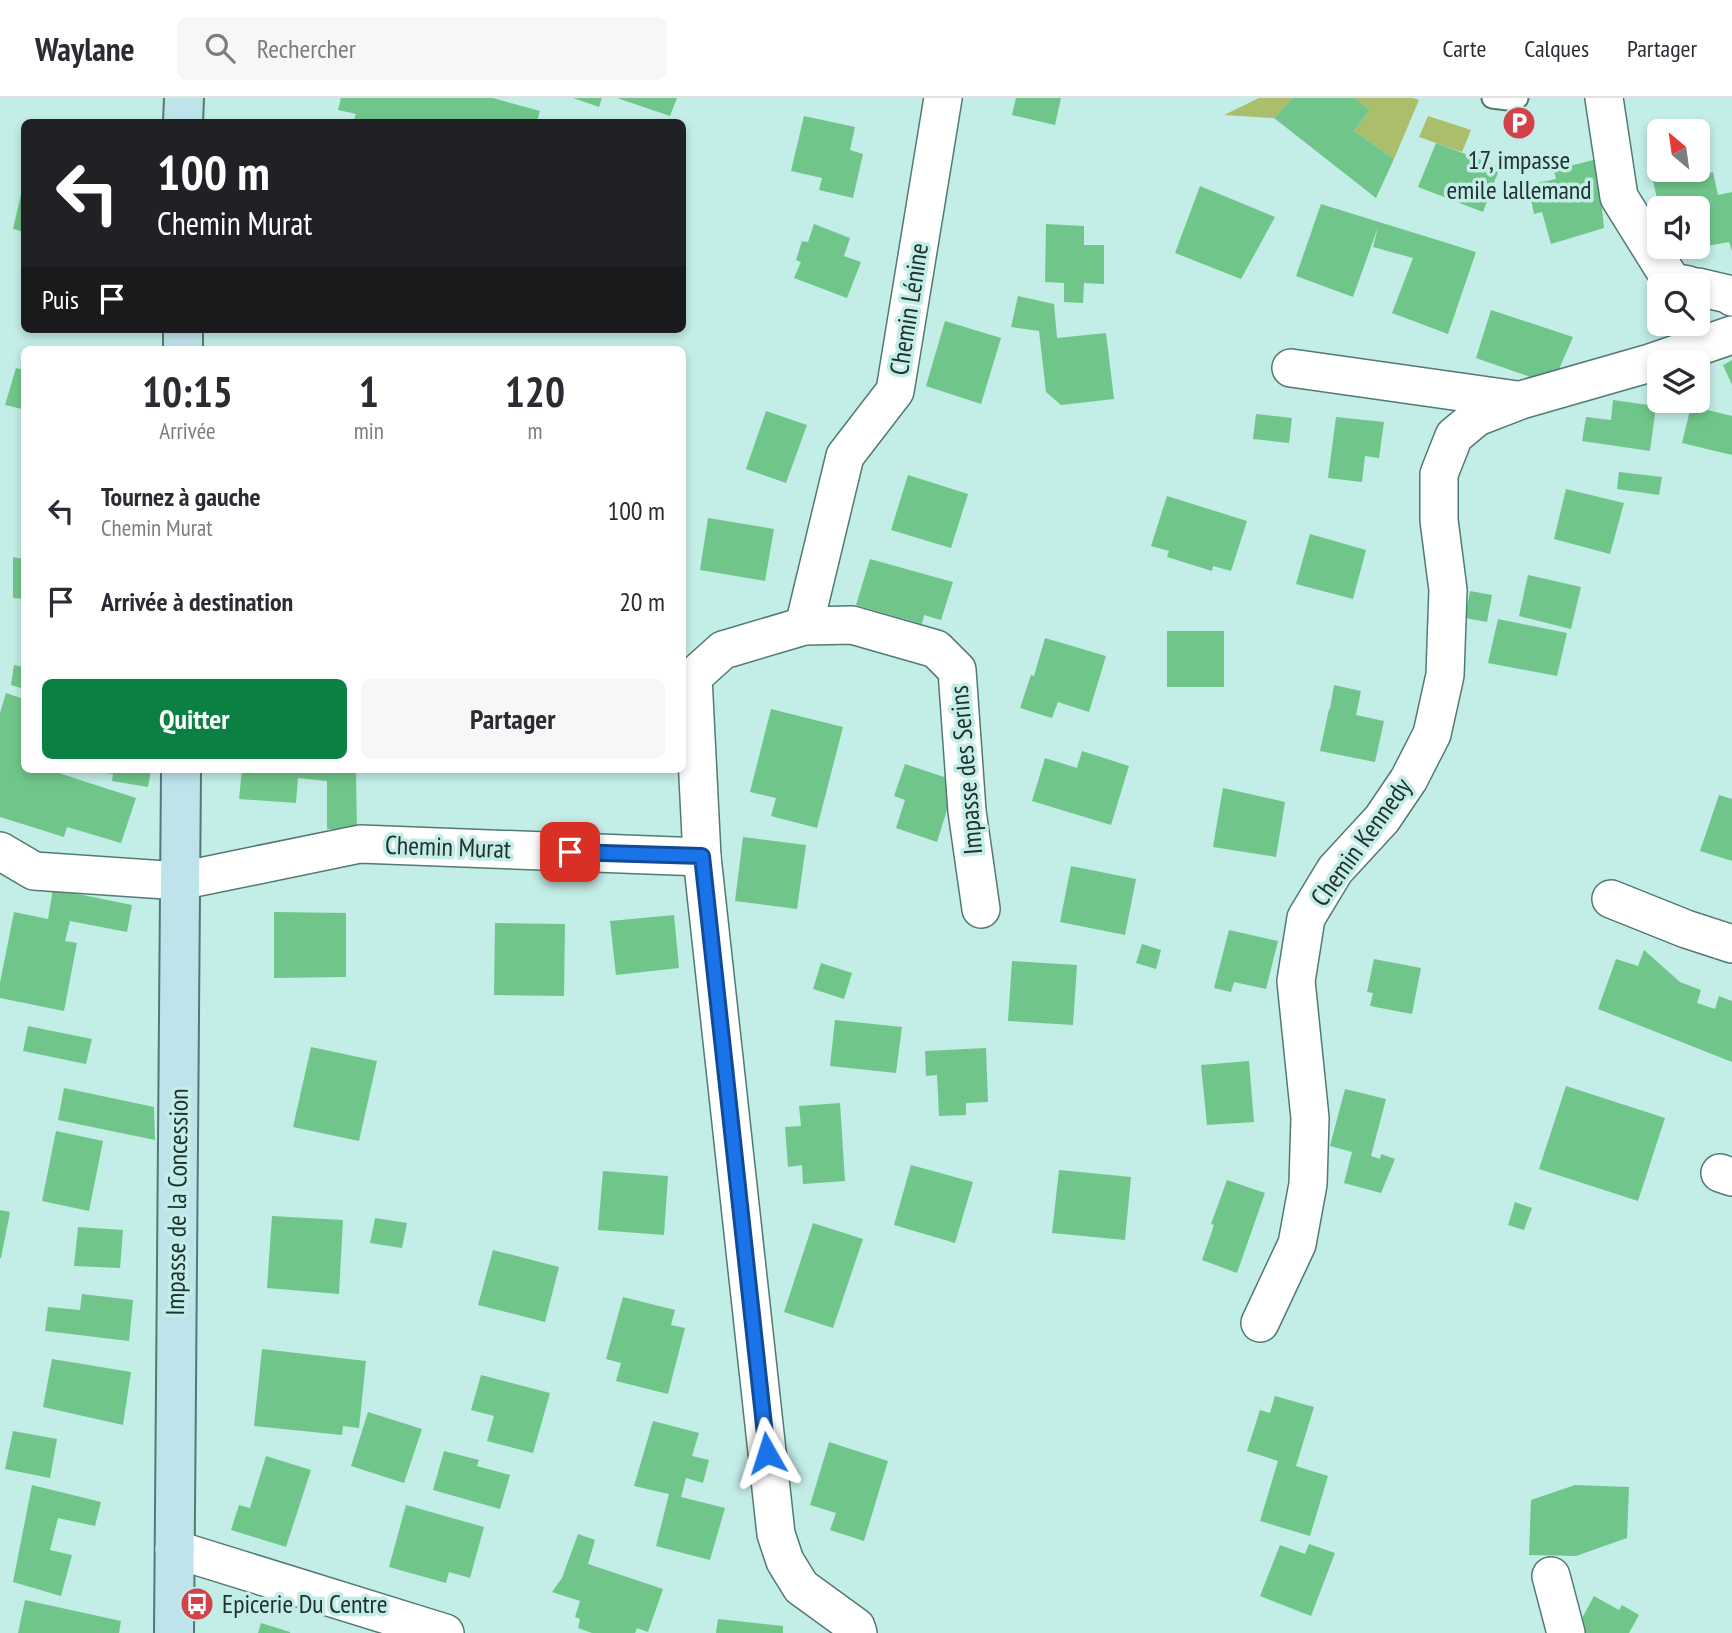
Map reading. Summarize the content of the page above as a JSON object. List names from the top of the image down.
{
  "streets": {
    "street": [
      "Chemin Lénine",
      "Impasse des Serins",
      "Chemin Kennedy",
      "Chemin Murat",
      "Impasse de la Concession"
    ]
  },
  "crossings": [
    ["Chemin Lénine", "Impasse des Serins"],
    ["Impasse des Serins", "Chemin Murat"],
    ["Chemin Murat", "Impasse de la Concession"]
  ],
  "places": {
    "parking": ["17, impasse emile lallemand"],
    "bus stop": ["Epicerie Du Centre"]
  },
  "north": "top left",
  "page": {
    "header": "Waylane",
    "search": "Rechercher",
    "nav": ["Carte", "Calques", "Partager"],
    "turn": ["100 m", "Chemin Murat"],
    "then": "Puis",
    "eta": [
      "10:15",
      "Arrivée",
      "1",
      "min",
      "120",
      "m"
    ],
    "list": [
      {
        "name": "Tournez à gauche",
        "note": "Chemin Murat",
        "value": "100 m"
      },
      {
        "name": "Arrivée à destination",
        "value": "20 m"
      }
    ],
    "buttons": ["Quitter", "Partager"]
  }
}
